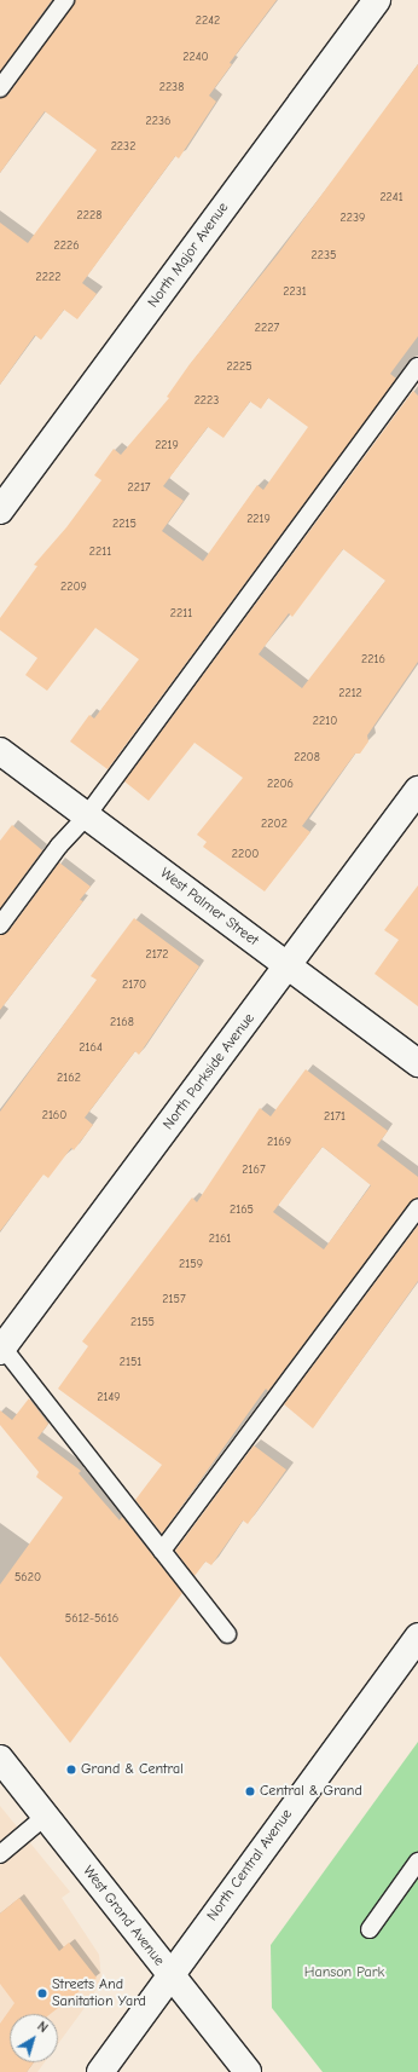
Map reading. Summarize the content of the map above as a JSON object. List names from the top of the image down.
{
  "streets": {
    "street": [
      "North Major Avenue",
      "West Palmer Street",
      "North Parkside Avenue",
      "North Central Avenue",
      "West Grand Avenue"
    ]
  },
  "crossings": [
    ["West Palmer Street", "North Parkside Avenue"],
    ["North Central Avenue", "West Grand Avenue"]
  ],
  "parks": ["Hanson Park"],
  "places": ["Grand & Central", "Central & Grand", "Streets And Sanitation Yard"],
  "house_numbers": [
    "2242",
    "2240",
    "2238",
    "2236",
    "2232",
    "2241",
    "2228",
    "2239",
    "2226",
    "2235",
    "2222",
    "2231",
    "2227",
    "2225",
    "2223",
    "2219",
    "2217",
    "2219",
    "2215",
    "2211",
    "2209",
    "2211",
    "2216",
    "2212",
    "2210",
    "2208",
    "2206",
    "2202",
    "2200",
    "2172",
    "2170",
    "2168",
    "2164",
    "2162",
    "2160",
    "2171",
    "2169",
    "2167",
    "2165",
    "2161",
    "2159",
    "2157",
    "2155",
    "2151",
    "2149",
    "5620",
    "5612-5616"
  ],
  "north": "top right"
}
